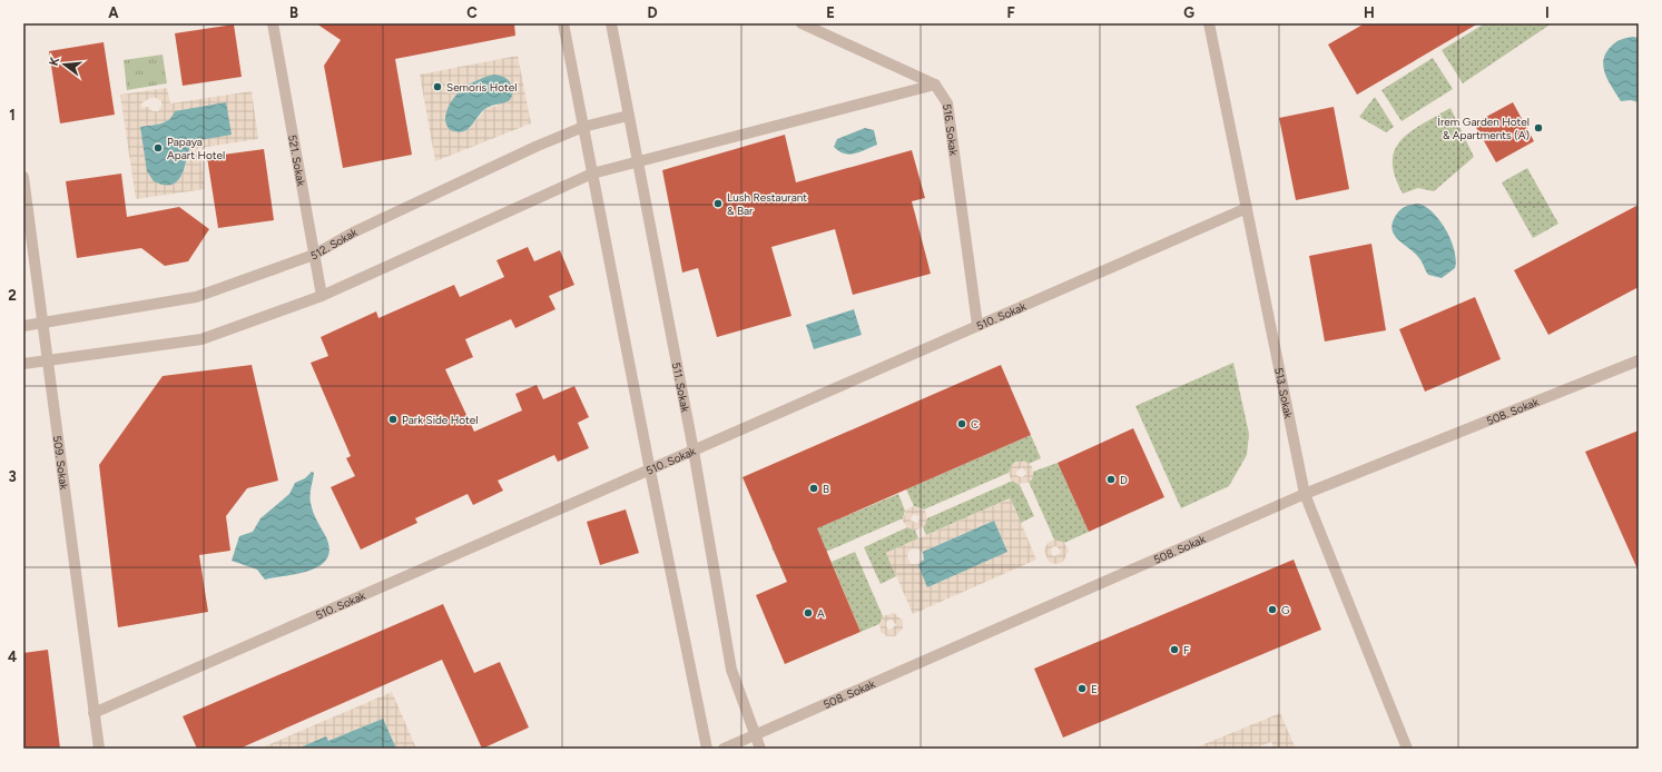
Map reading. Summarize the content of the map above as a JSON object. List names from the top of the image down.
{
  "streets": {
    "street": [
      "516. Sokak",
      "521. Sokak",
      "512. Sokak",
      "510. Sokak",
      "511. Sokak",
      "513. Sokak",
      "508. Sokak",
      "509. Sokak"
    ]
  },
  "crossings": [
    ["516. Sokak", "510. Sokak"],
    ["521. Sokak", "512. Sokak"],
    ["512. Sokak", "511. Sokak"],
    ["512. Sokak", "509. Sokak"],
    ["510. Sokak", "511. Sokak"],
    ["510. Sokak", "513. Sokak"],
    ["510. Sokak", "509. Sokak"],
    ["511. Sokak", "508. Sokak"],
    ["513. Sokak", "508. Sokak"]
  ],
  "places": [
    "Semoris Hotel",
    "İrem Garden Hotel & Apartments (A)",
    "Papaya Apart Hotel",
    "Lush Restaurant & Bar",
    "Park Side Hotel",
    "C",
    "D",
    "B",
    "G",
    "A",
    "F",
    "E"
  ],
  "north": "left",
  "grid": {
    "columns": [
      "A",
      "B",
      "C",
      "D",
      "E",
      "F",
      "G",
      "H",
      "I"
    ],
    "rows": [
      "1",
      "2",
      "3",
      "4"
    ]
  }
}
